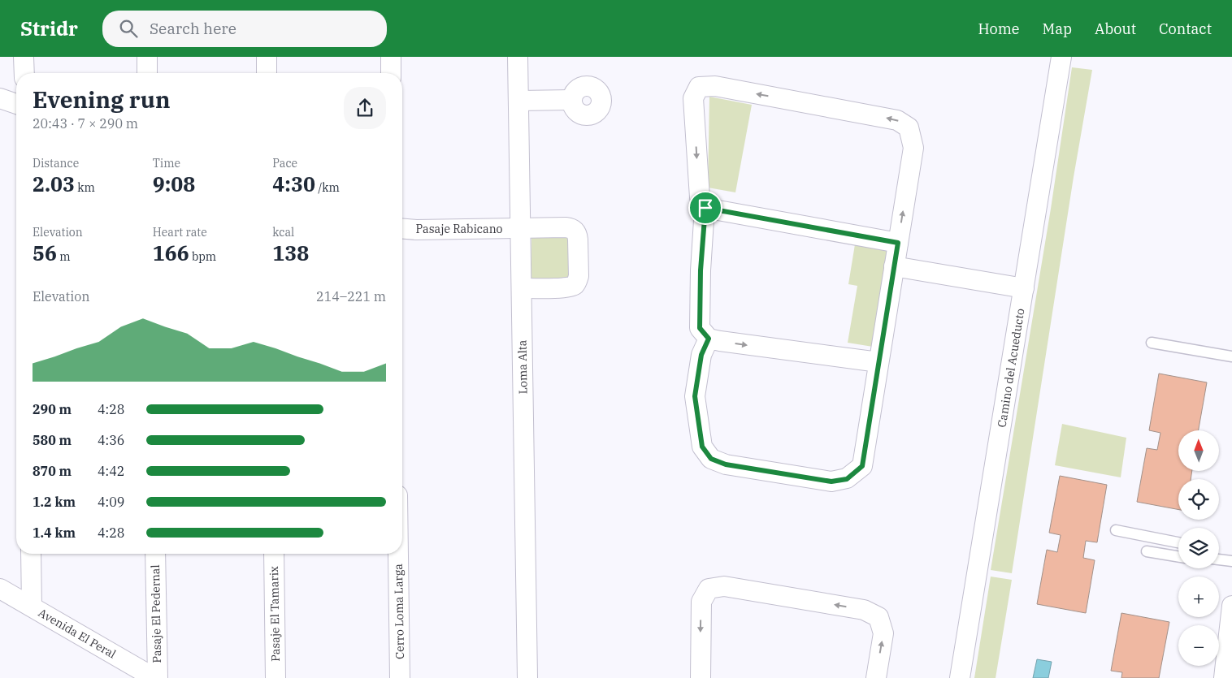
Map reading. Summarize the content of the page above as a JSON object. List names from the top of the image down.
{
  "streets": {
    "street": [
      "Pasaje Rabicano",
      "Loma Alta",
      "Camino del Acueducto",
      "Cerro Loma Larga",
      "Pasaje El Pedernal",
      "Pasaje El Tamarix",
      "Avenida El Peral"
    ]
  },
  "crossings": [
    ["Pasaje Rabicano", "Loma Alta"],
    ["Pasaje El Pedernal", "Avenida El Peral"]
  ],
  "north": "top",
  "page": {
    "header": "Stridr",
    "search": "Search here",
    "nav": [
      "Home",
      "Map",
      "About",
      "Contact"
    ],
    "heading": ["Evening run", "20:43 · 7 × 290 m"],
    "stats": [
      ["Distance", "2.03 km"],
      ["Time", "9:08"],
      ["Pace", "4:30 /km"],
      ["Elevation", "56 m"],
      ["Heart rate", "166 bpm"],
      ["kcal", "138"]
    ],
    "chart": ["Elevation", "214–221 m"],
    "list": [
      {
        "name": "290 m",
        "note": "4:28"
      },
      {
        "name": "580 m",
        "note": "4:36"
      },
      {
        "name": "870 m",
        "note": "4:42"
      },
      {
        "name": "1.2 km",
        "note": "4:09"
      },
      {
        "name": "1.4 km",
        "note": "4:28"
      }
    ],
    "map_buttons": ["+", "−"]
  }
}
